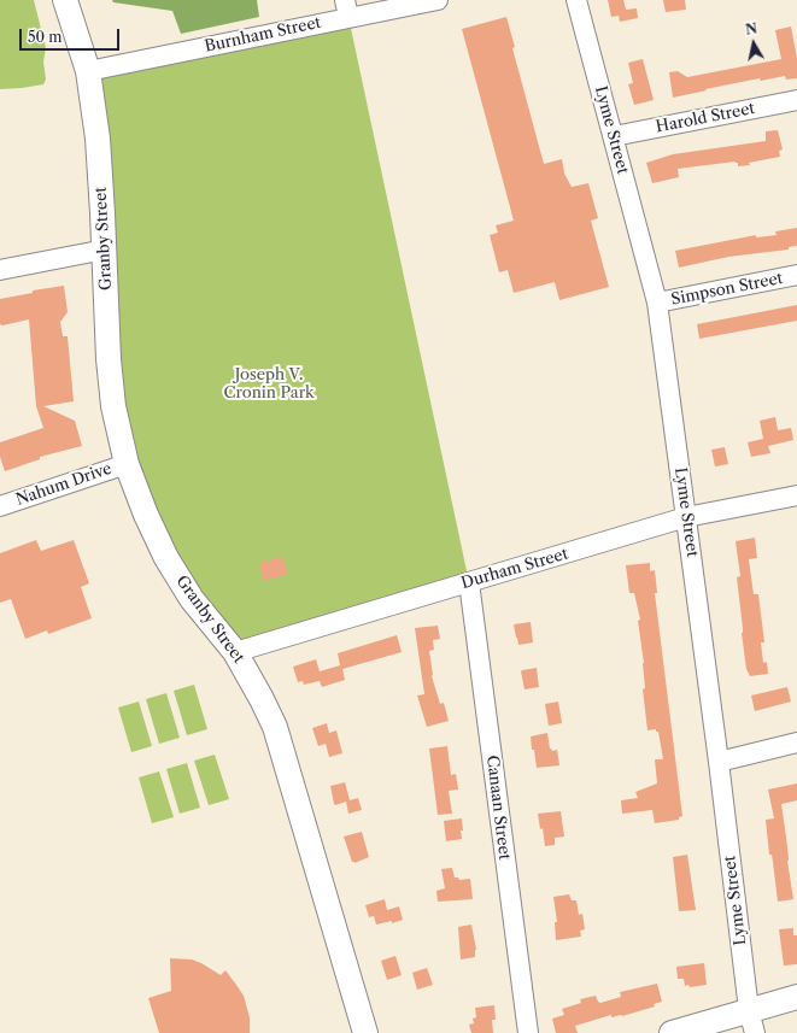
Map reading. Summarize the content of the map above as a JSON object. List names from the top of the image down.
{
  "streets": {
    "main road": ["Granby Street"],
    "street": [
      "Burnham Street",
      "Harold Street",
      "Lyme Street",
      "Simpson Street",
      "Nahum Drive",
      "Durham Street",
      "Canaan Street"
    ]
  },
  "crossings": [
    ["Burnham Street", "Granby Street"],
    ["Harold Street", "Lyme Street"],
    ["Lyme Street", "Simpson Street"],
    ["Lyme Street", "Durham Street"],
    ["Granby Street", "Nahum Drive"],
    ["Granby Street", "Durham Street"],
    ["Durham Street", "Canaan Street"]
  ],
  "parks": ["Joseph V. Cronin Park"],
  "scale_bar": "50 m",
  "north": "top"
}
